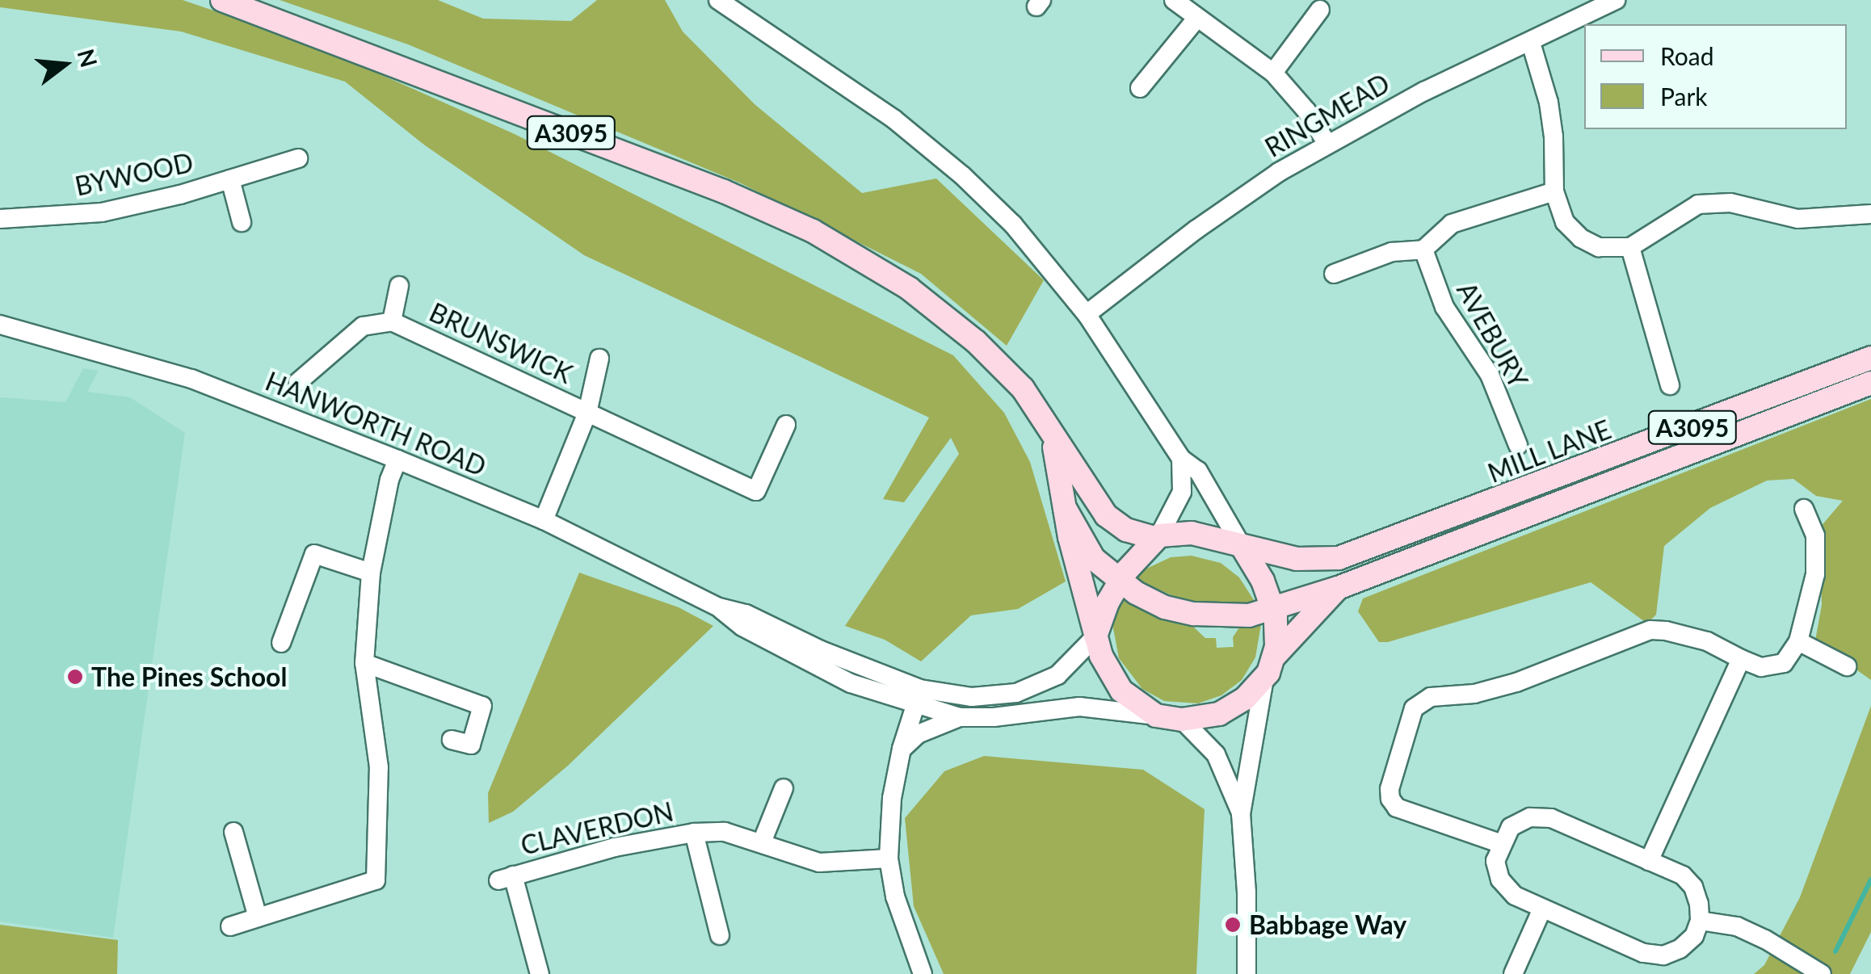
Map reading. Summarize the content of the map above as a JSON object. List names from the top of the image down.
{
  "streets": {
    "main road": ["A3095", "MILL LANE"],
    "street": [
      "RINGMEAD",
      "BYWOOD",
      "AVEBURY",
      "BRUNSWICK",
      "HANWORTH ROAD",
      "CLAVERDON"
    ]
  },
  "crossings": [
    ["A3095", "HANWORTH ROAD"],
    ["A3095", "MILL LANE"],
    ["BRUNSWICK", "HANWORTH ROAD"]
  ],
  "places": ["The Pines School", "Babbage Way"],
  "legend": ["Road", "Park"],
  "north": "right"
}
